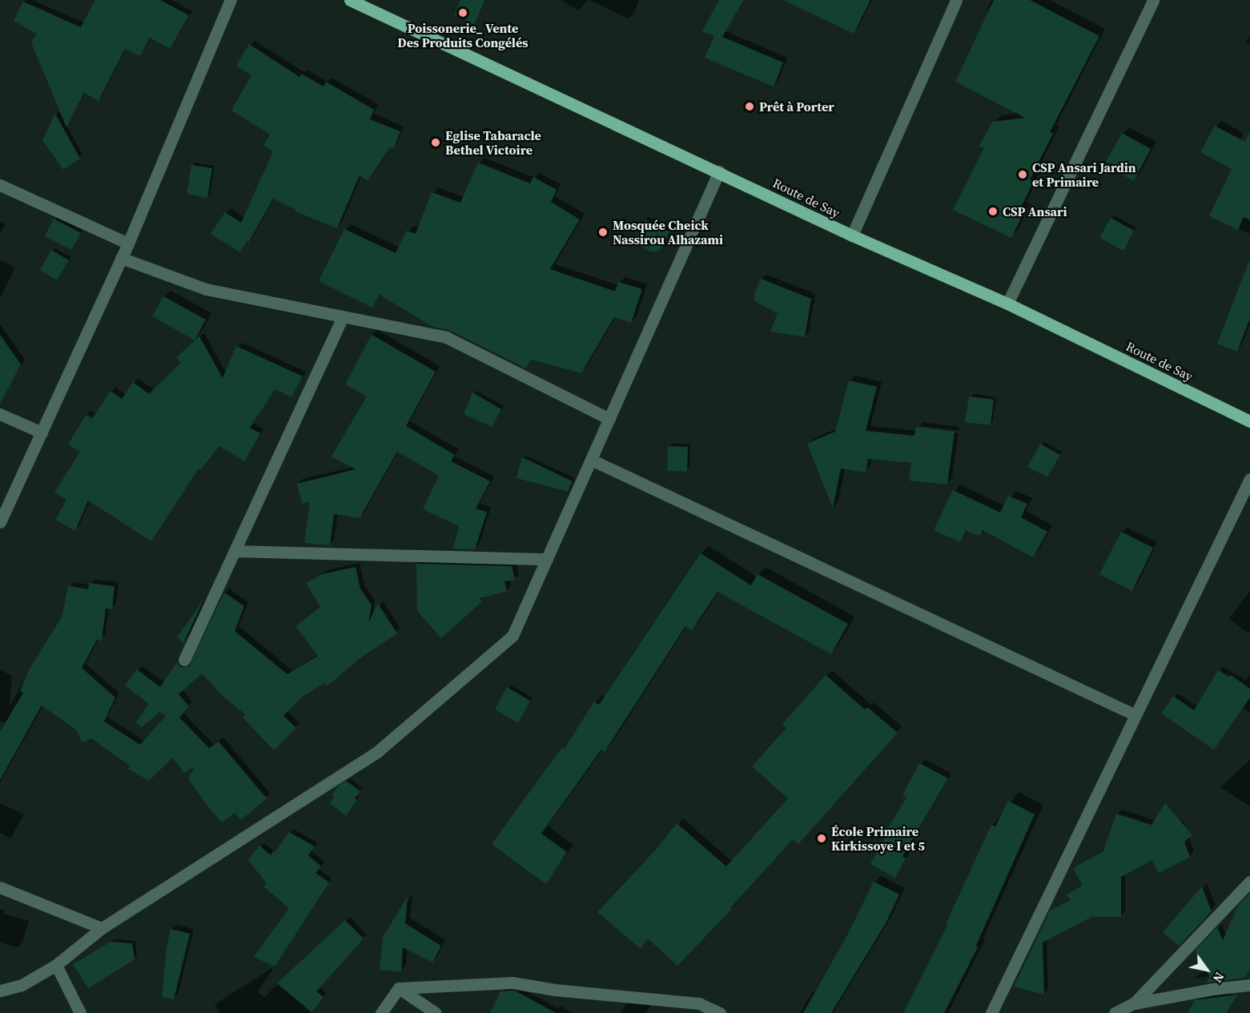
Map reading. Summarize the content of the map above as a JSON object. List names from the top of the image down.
{
  "streets": {
    "main road": ["Route de Say"]
  },
  "places": [
    "Poissonerie_ Vente Des Produits Congélés",
    "Prêt à Porter",
    "Eglise Tabaracle Bethel Victoire",
    "CSP Ansari Jardin et Primaire",
    "CSP Ansari",
    "Mosquée Cheick Nassirou Alhazami",
    "École Primaire Kirkissoye I et 5"
  ],
  "north": "bottom right"
}
